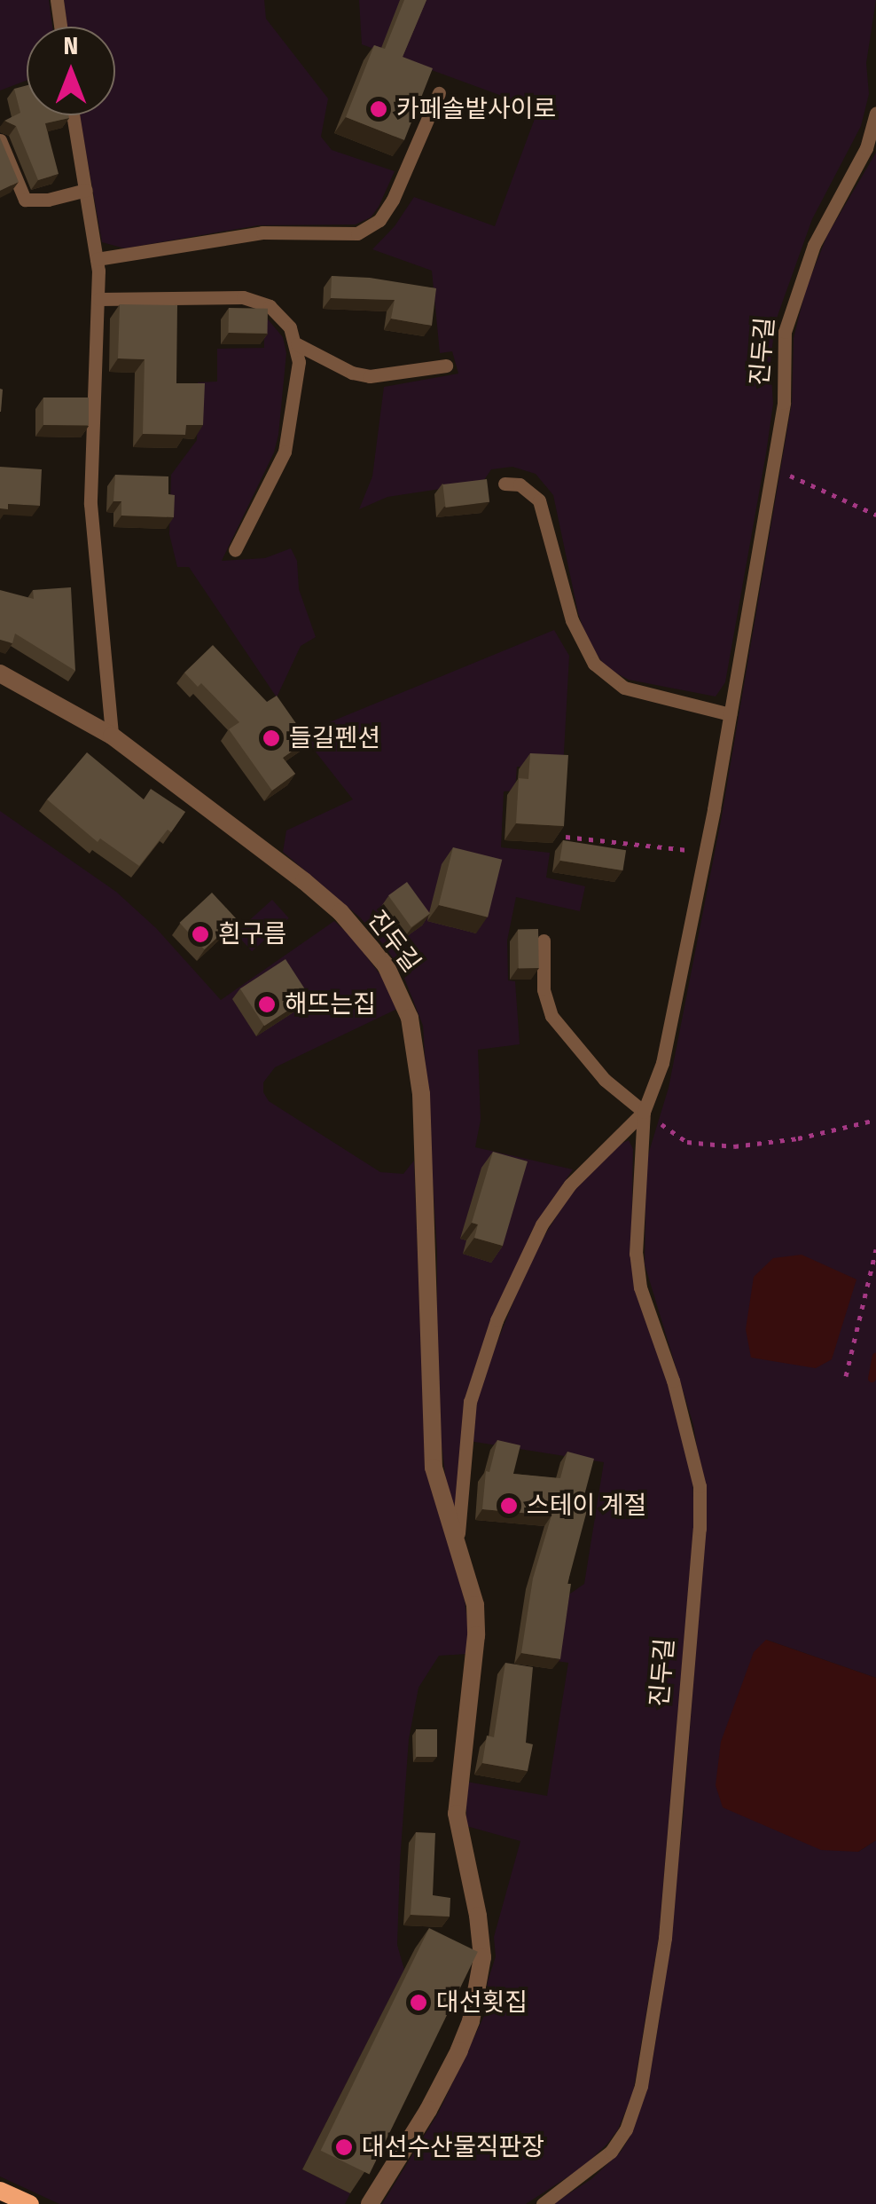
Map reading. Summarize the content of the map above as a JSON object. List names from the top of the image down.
{
  "streets": {
    "street": ["진두길"]
  },
  "places": [
    "카페솔밭사이로",
    "들길펜션",
    "흰구름",
    "해뜨는집",
    "스테이 계절",
    "대선횟집",
    "대선수산물직판장"
  ],
  "north": "top"
}
